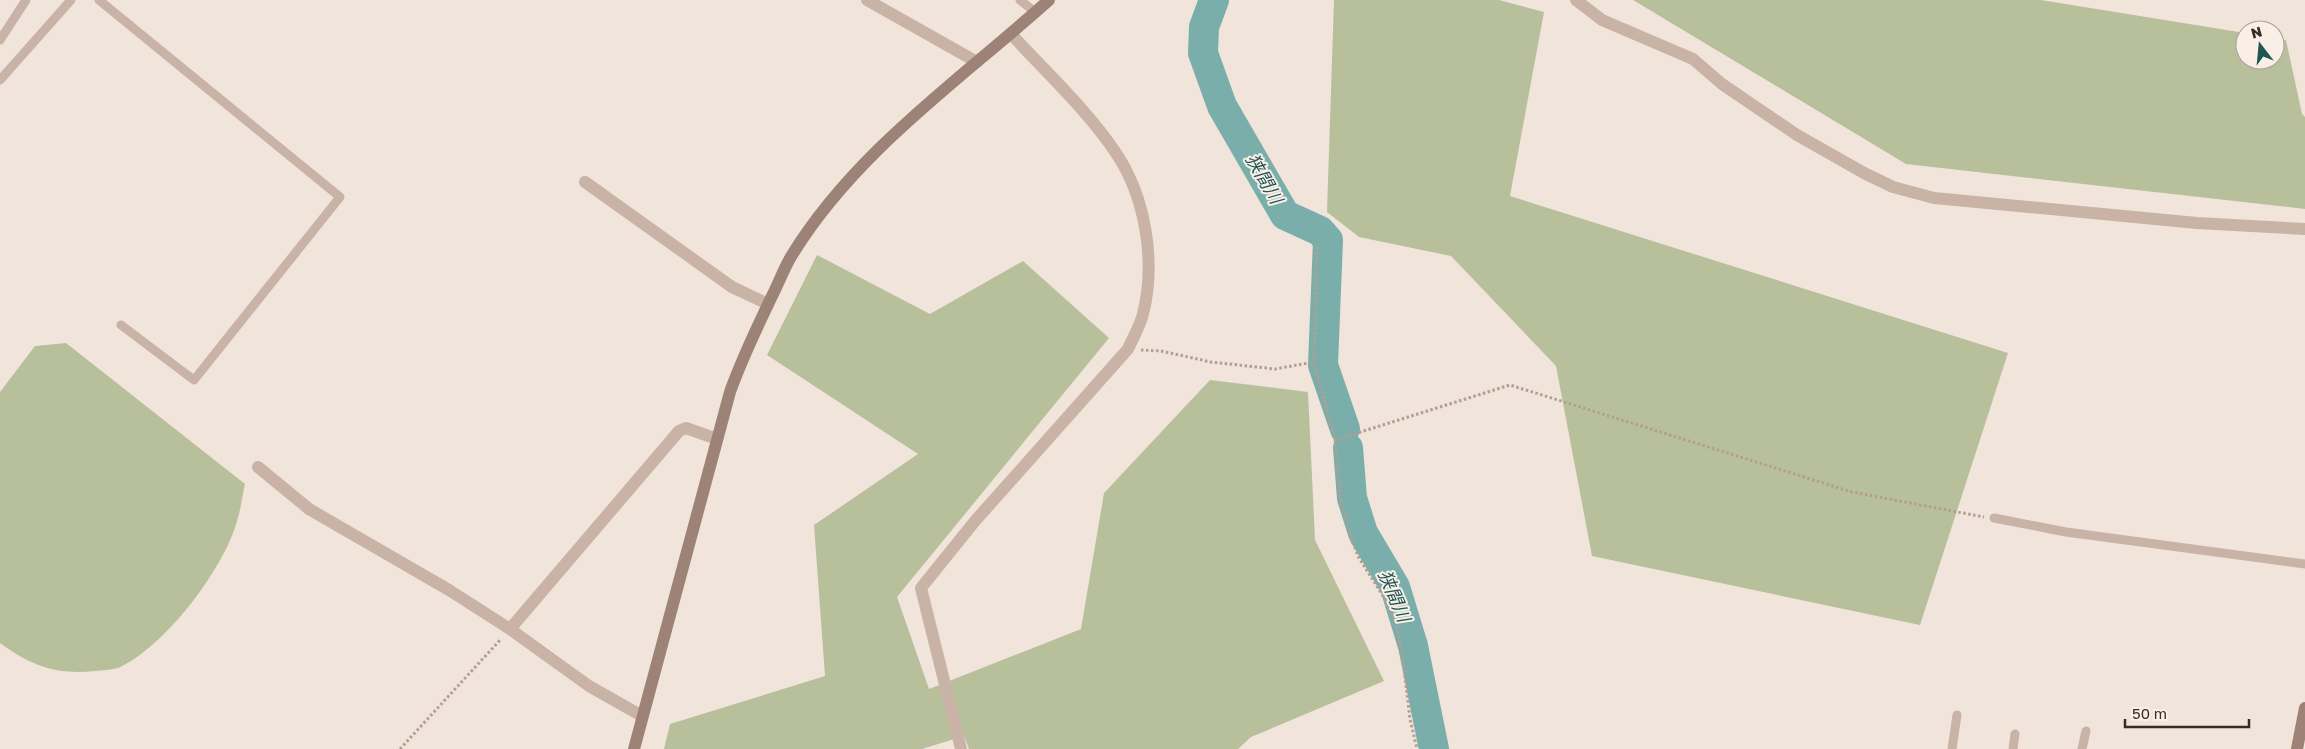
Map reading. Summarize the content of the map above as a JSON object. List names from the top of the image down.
{
  "water": ["狭間川"],
  "scale_bar": "50 m",
  "north": "top"
}
